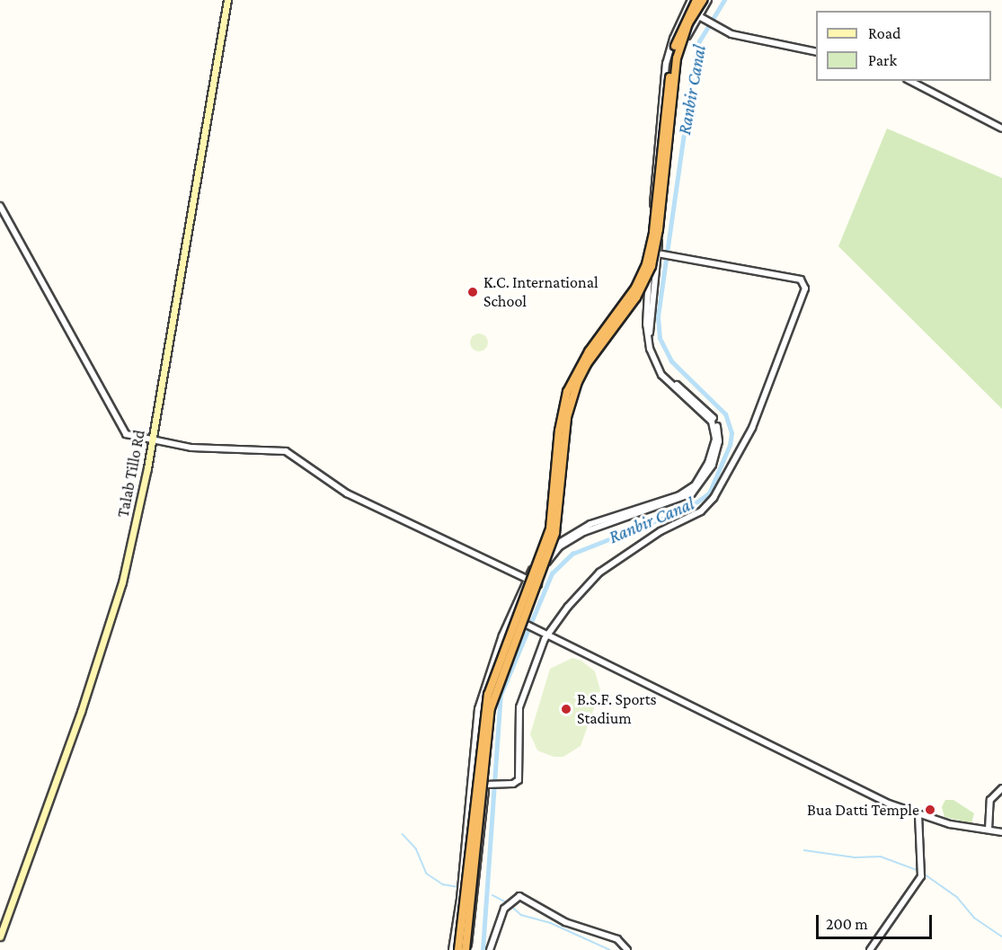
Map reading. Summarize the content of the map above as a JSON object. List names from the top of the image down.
{
  "streets": {
    "main road": ["Talab Tillo Rd"]
  },
  "water": ["Ranbir Canal"],
  "places": ["K.C. International School", "B.S.F. Sports Stadium", "Bua Datti Temple"],
  "legend": ["Road", "Park"],
  "scale_bar": "200 m"
}
